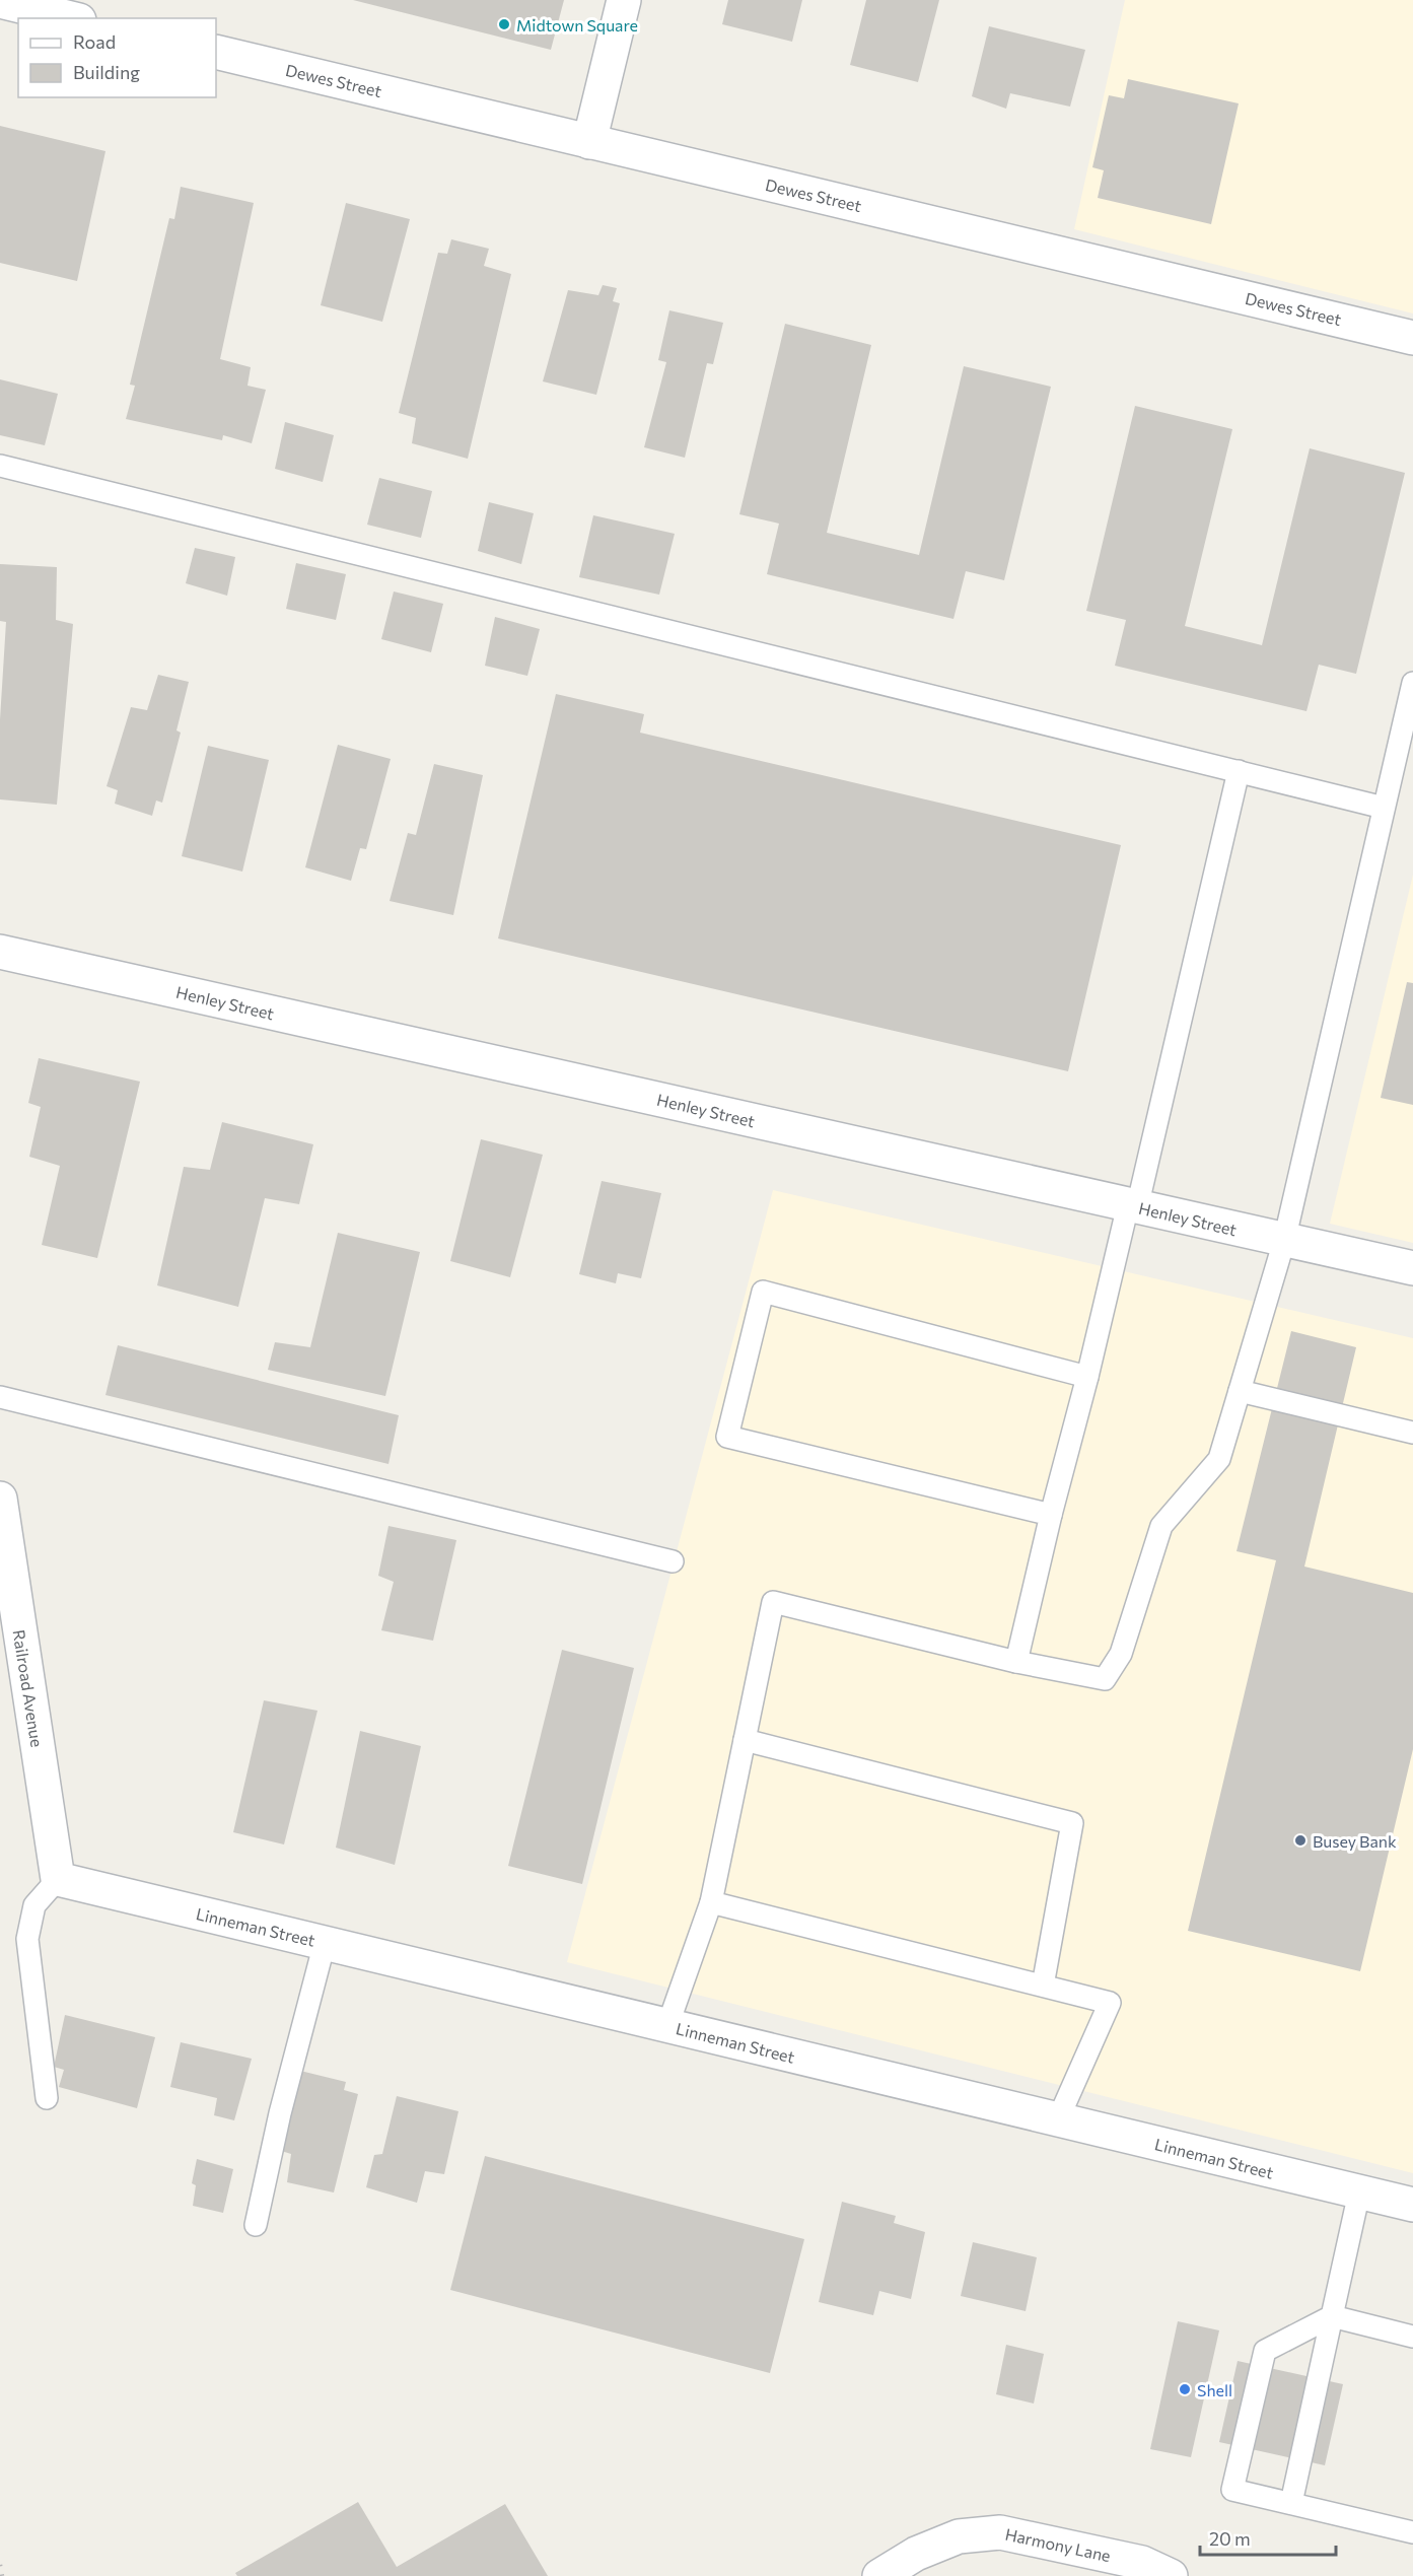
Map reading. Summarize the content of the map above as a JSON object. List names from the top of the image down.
{
  "streets": {
    "street": [
      "Dewes Street",
      "Henley Street",
      "Railroad Avenue",
      "Linneman Street",
      "Harmony Lane"
    ]
  },
  "crossings": [
    ["Railroad Avenue", "Linneman Street"]
  ],
  "places": ["Midtown Square", "Busey Bank", "Shell"],
  "legend": ["Road", "Building"],
  "scale_bar": "20 m"
}
